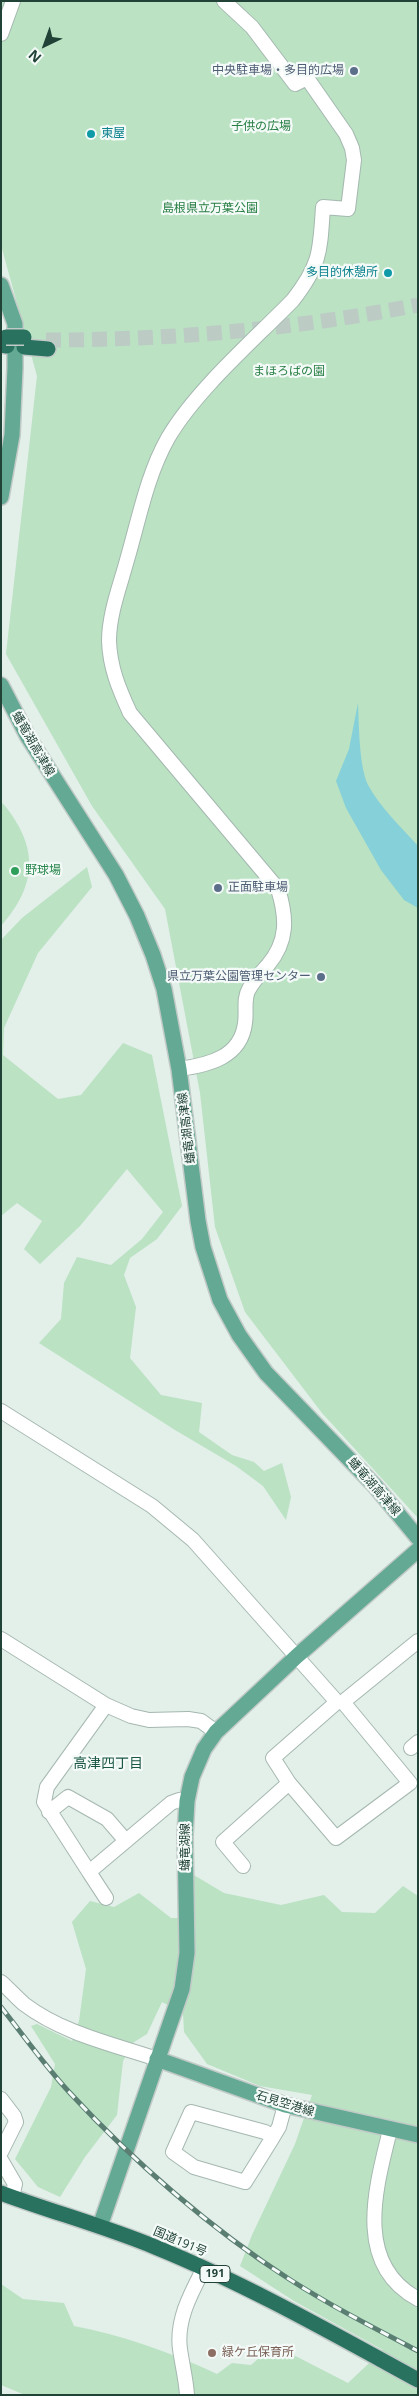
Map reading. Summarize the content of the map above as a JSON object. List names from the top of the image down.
{
  "streets": {
    "highway": ["国道191号", "191"],
    "main road": ["蟠竜湖高津線", "蟠竜湖線", "石見空港線"]
  },
  "crossings": [
    ["蟠竜湖線", "石見空港線"],
    ["蟠竜湖線", "国道191号"]
  ],
  "districts": ["高津四丁目"],
  "parks": ["子供の広場", "島根県立万葉公園", "まほろばの園"],
  "places": [
    "中央駐車場・多目的広場",
    "東屋",
    "多目的休憩所",
    "野球場",
    "正面駐車場",
    "県立万葉公園管理センター",
    "緑ケ丘保育所"
  ],
  "north": "bottom left"
}
